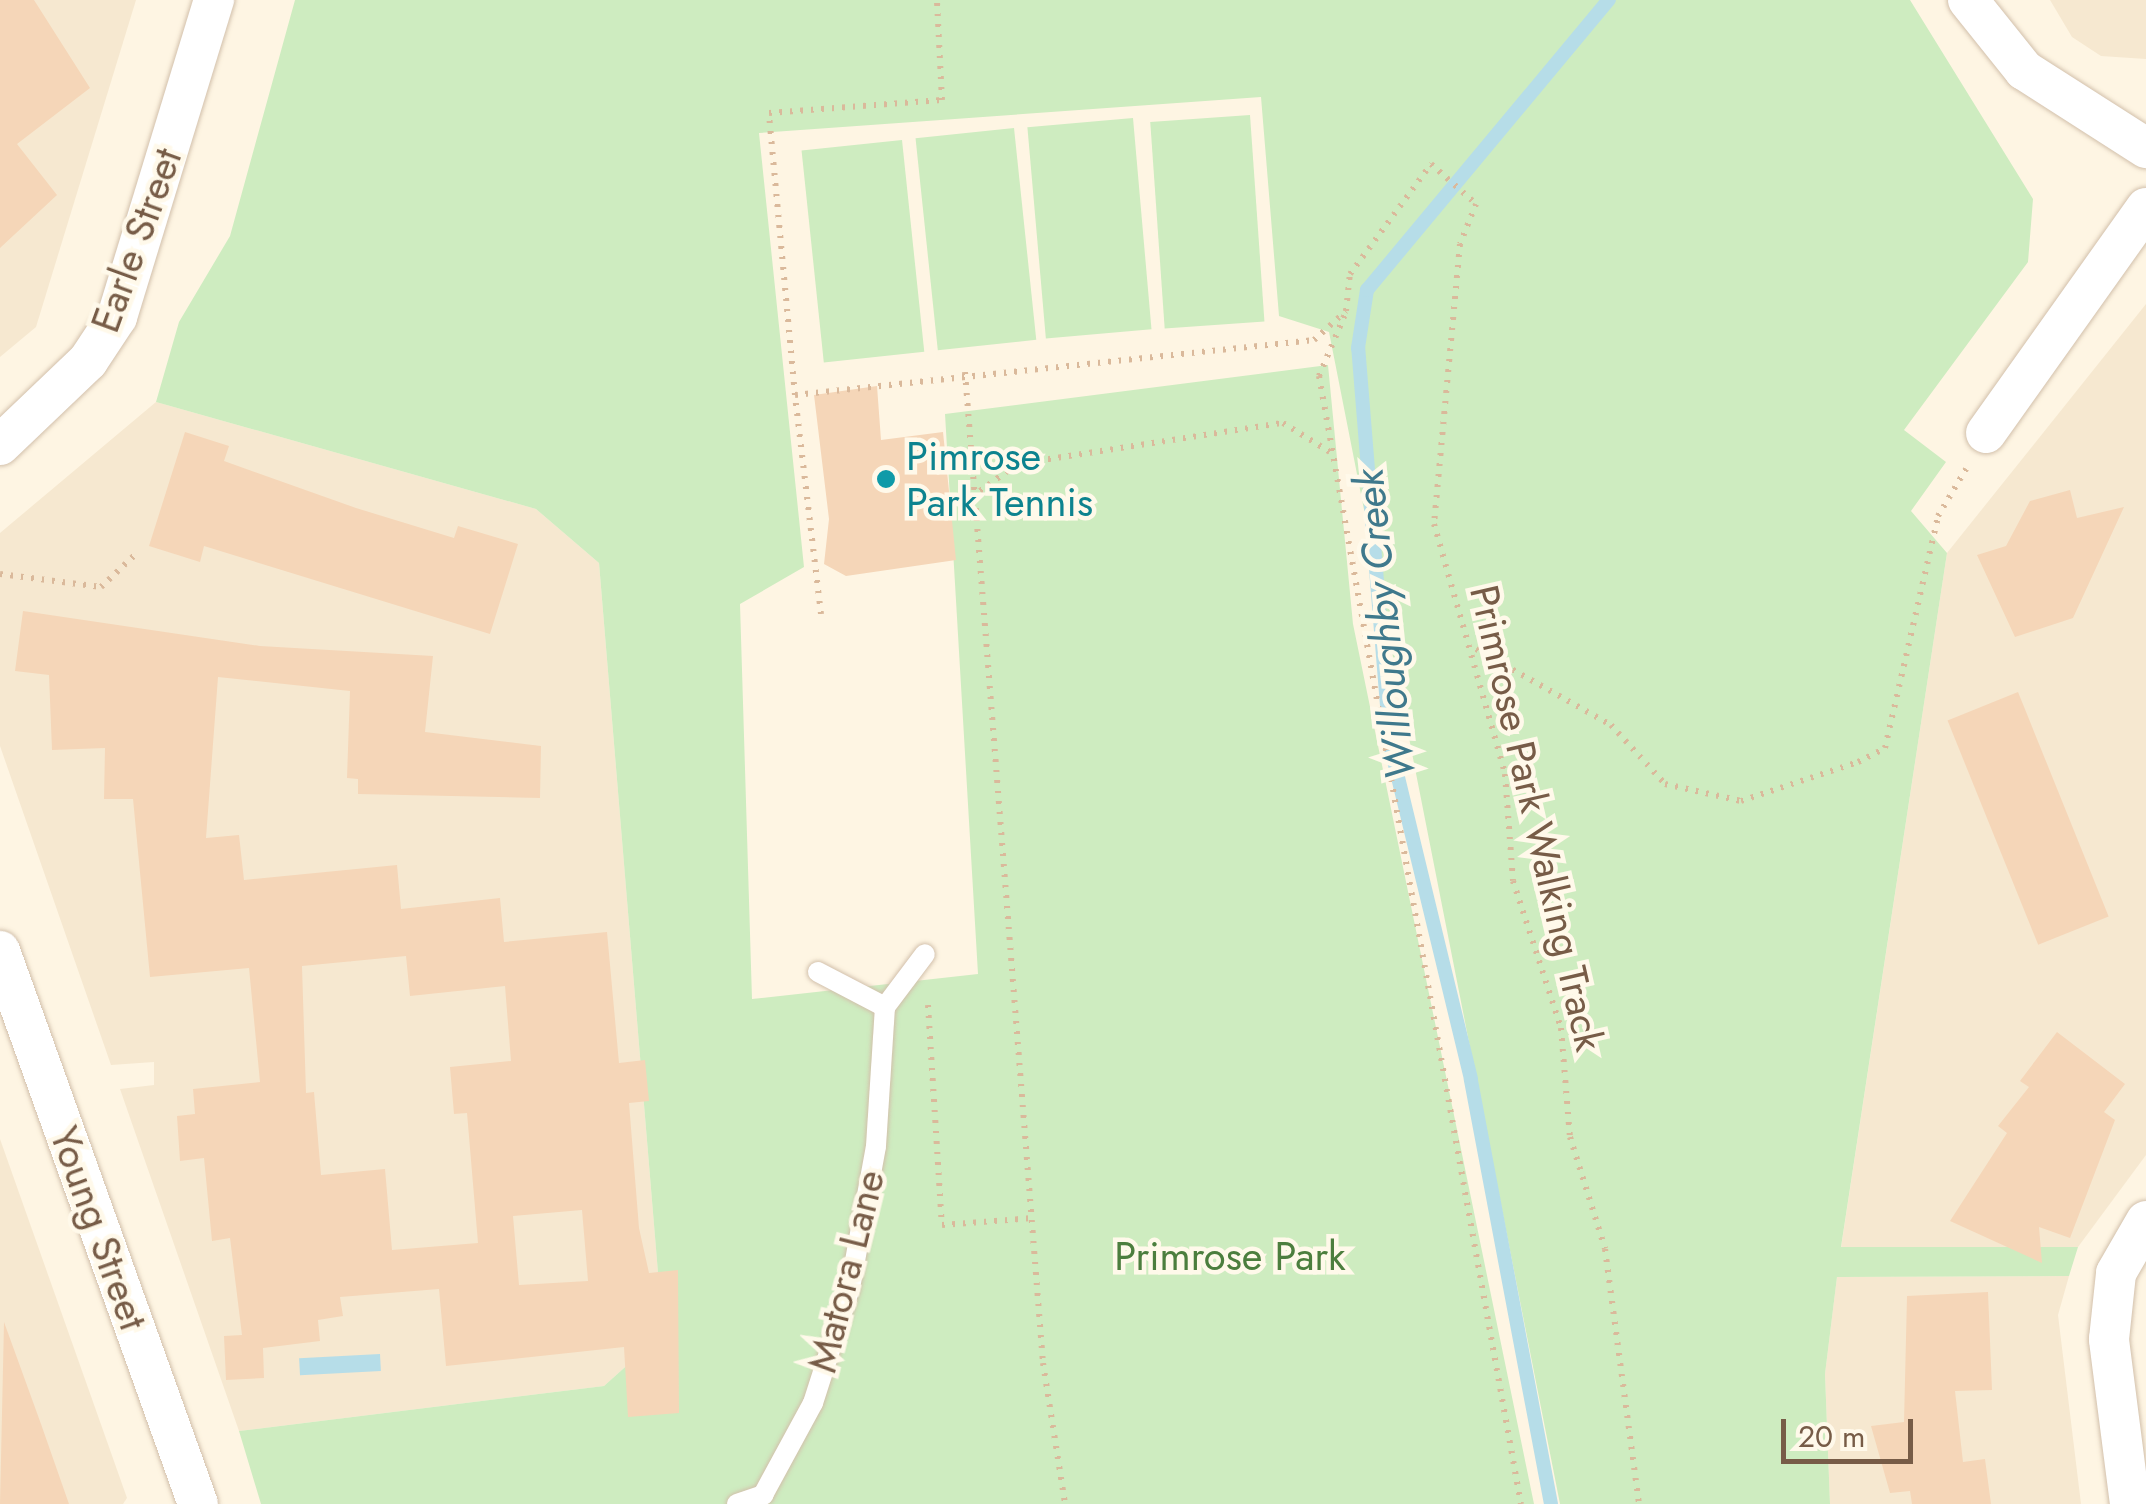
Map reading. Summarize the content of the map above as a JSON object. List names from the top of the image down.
{
  "streets": {
    "street": ["Earle Street", "Young Street"],
    "lane": ["Matora Lane"],
    "path": ["Primrose Park Walking Track"]
  },
  "water": ["Willoughby Creek"],
  "parks": ["Primrose Park"],
  "places": ["Pimrose Park Tennis"],
  "scale_bar": "20 m"
}
